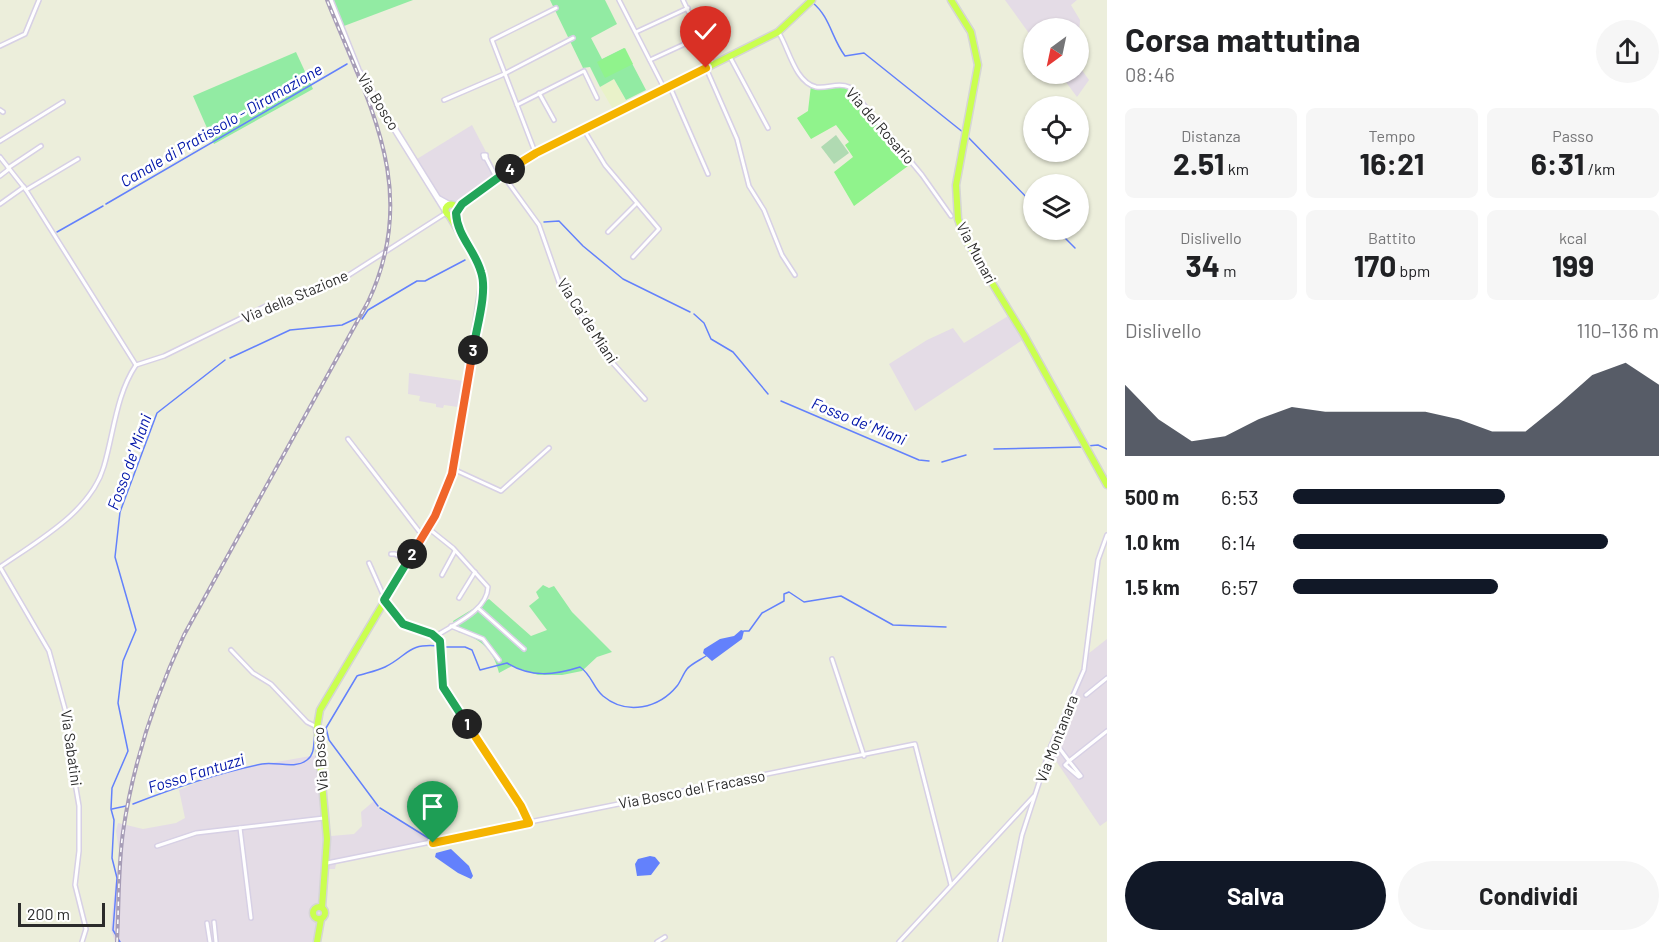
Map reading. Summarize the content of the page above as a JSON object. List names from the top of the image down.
{
  "streets": {
    "main road": ["Via Bosco", "Via Munari"],
    "street": [
      "Via del Rosario",
      "Via della Stazione",
      "Via Ca' de Miani",
      "Via Montanara",
      "Via Sabatini",
      "Via Bosco del Fracasso"
    ]
  },
  "crossings": [
    ["Via Bosco", "Via della Stazione"],
    ["Via Bosco", "Via Bosco del Fracasso"],
    ["Via della Stazione", "Via Sabatini"]
  ],
  "water": ["Canale di Pratissolo - Diramazione", "Fosso de' Miani", "Fosso Fantuzzi"],
  "scale_bar": "200 m",
  "north": "bottom left",
  "page": {
    "heading": ["Corsa mattutina", "08:46"],
    "stats": [
      ["Distanza", "2.51 km"],
      ["Tempo", "16:21"],
      ["Passo", "6:31 /km"],
      ["Dislivello", "34 m"],
      ["Battito", "170 bpm"],
      ["kcal", "199"]
    ],
    "pins": [
      "4",
      "3",
      "2",
      "1"
    ],
    "chart": ["Dislivello", "110–136 m"],
    "list": [
      {
        "name": "500 m",
        "note": "6:53"
      },
      {
        "name": "1.0 km",
        "note": "6:14"
      },
      {
        "name": "1.5 km",
        "note": "6:57"
      }
    ],
    "buttons": ["Salva", "Condividi"],
    "scale": "200 m"
  }
}
